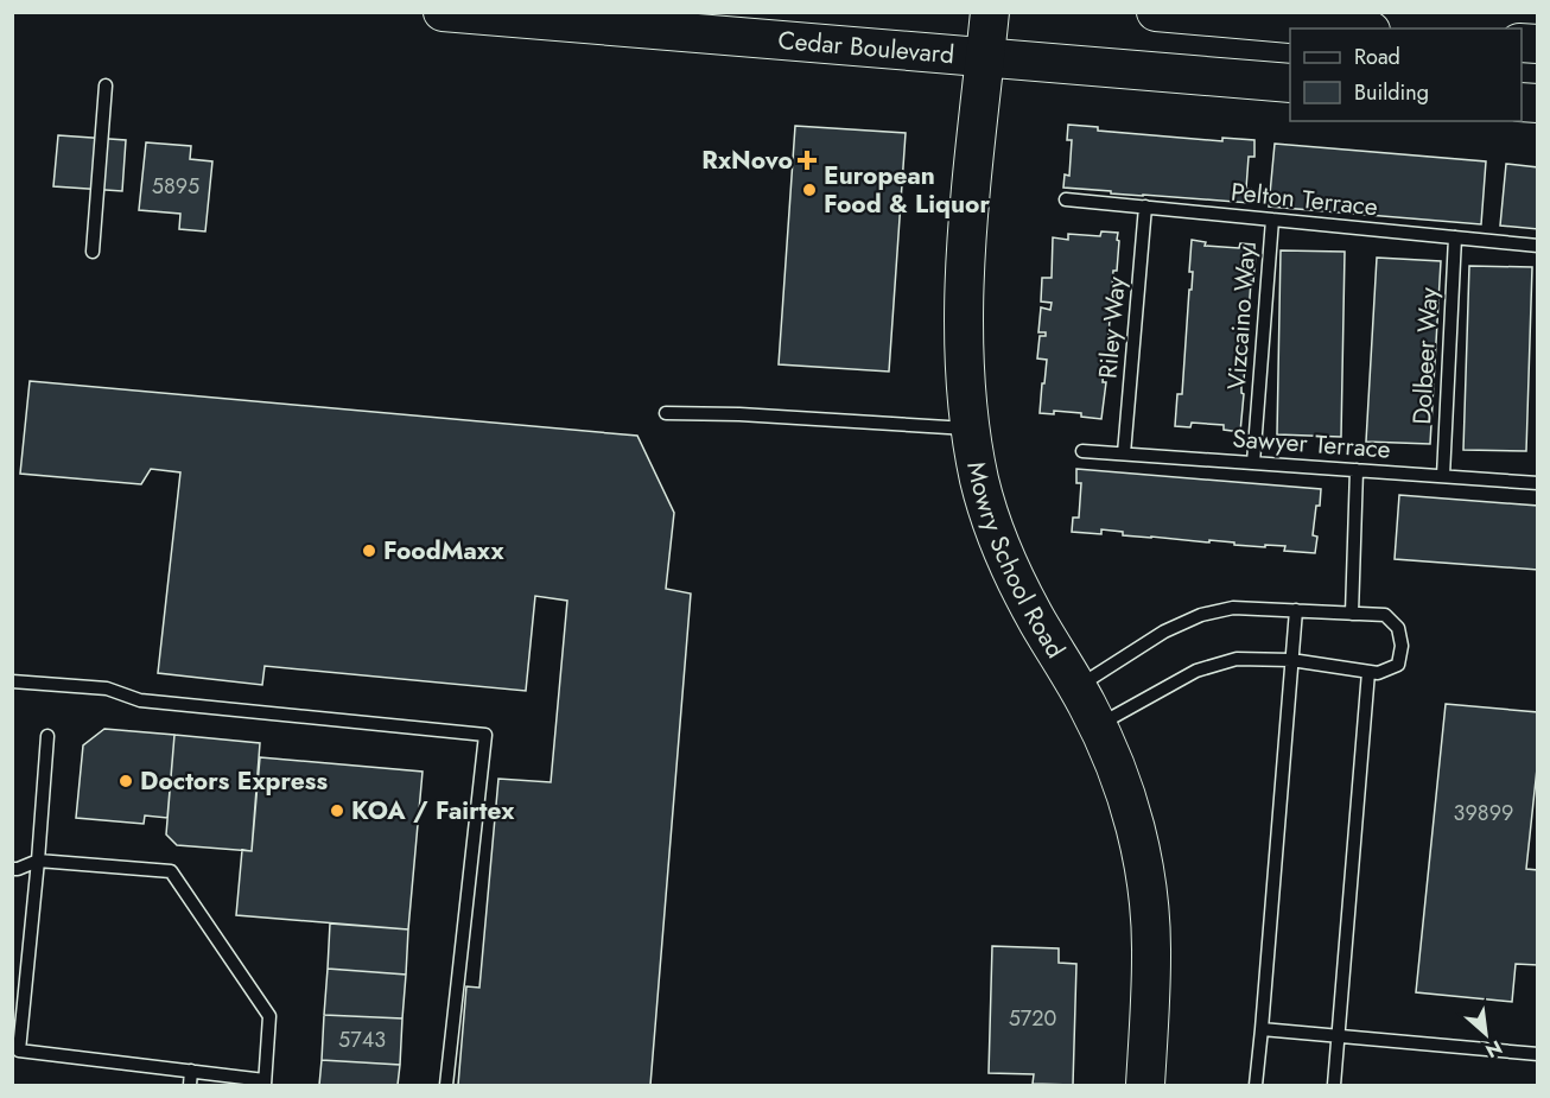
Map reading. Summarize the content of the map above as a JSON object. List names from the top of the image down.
{
  "streets": {
    "street": ["Cedar Boulevard", "Mowry School Road"],
    "lane": [
      "Pelton Terrace",
      "Vizcaino Way",
      "Riley Way",
      "Dolbeer Way",
      "Sawyer Terrace"
    ]
  },
  "crossings": [
    ["Cedar Boulevard", "Mowry School Road"],
    ["Pelton Terrace", "Vizcaino Way"],
    ["Pelton Terrace", "Riley Way"],
    ["Pelton Terrace", "Dolbeer Way"],
    ["Vizcaino Way", "Sawyer Terrace"],
    ["Riley Way", "Sawyer Terrace"],
    ["Dolbeer Way", "Sawyer Terrace"]
  ],
  "places": {
    "health": ["RxNovo"],
    "other": [
      "European Food & Liquor",
      "FoodMaxx",
      "Doctors Express",
      "KOA / Fairtex"
    ]
  },
  "house_numbers": [
    "5895",
    "39899",
    "5720",
    "5743"
  ],
  "legend": ["Road", "Building"],
  "north": "bottom right"
}
